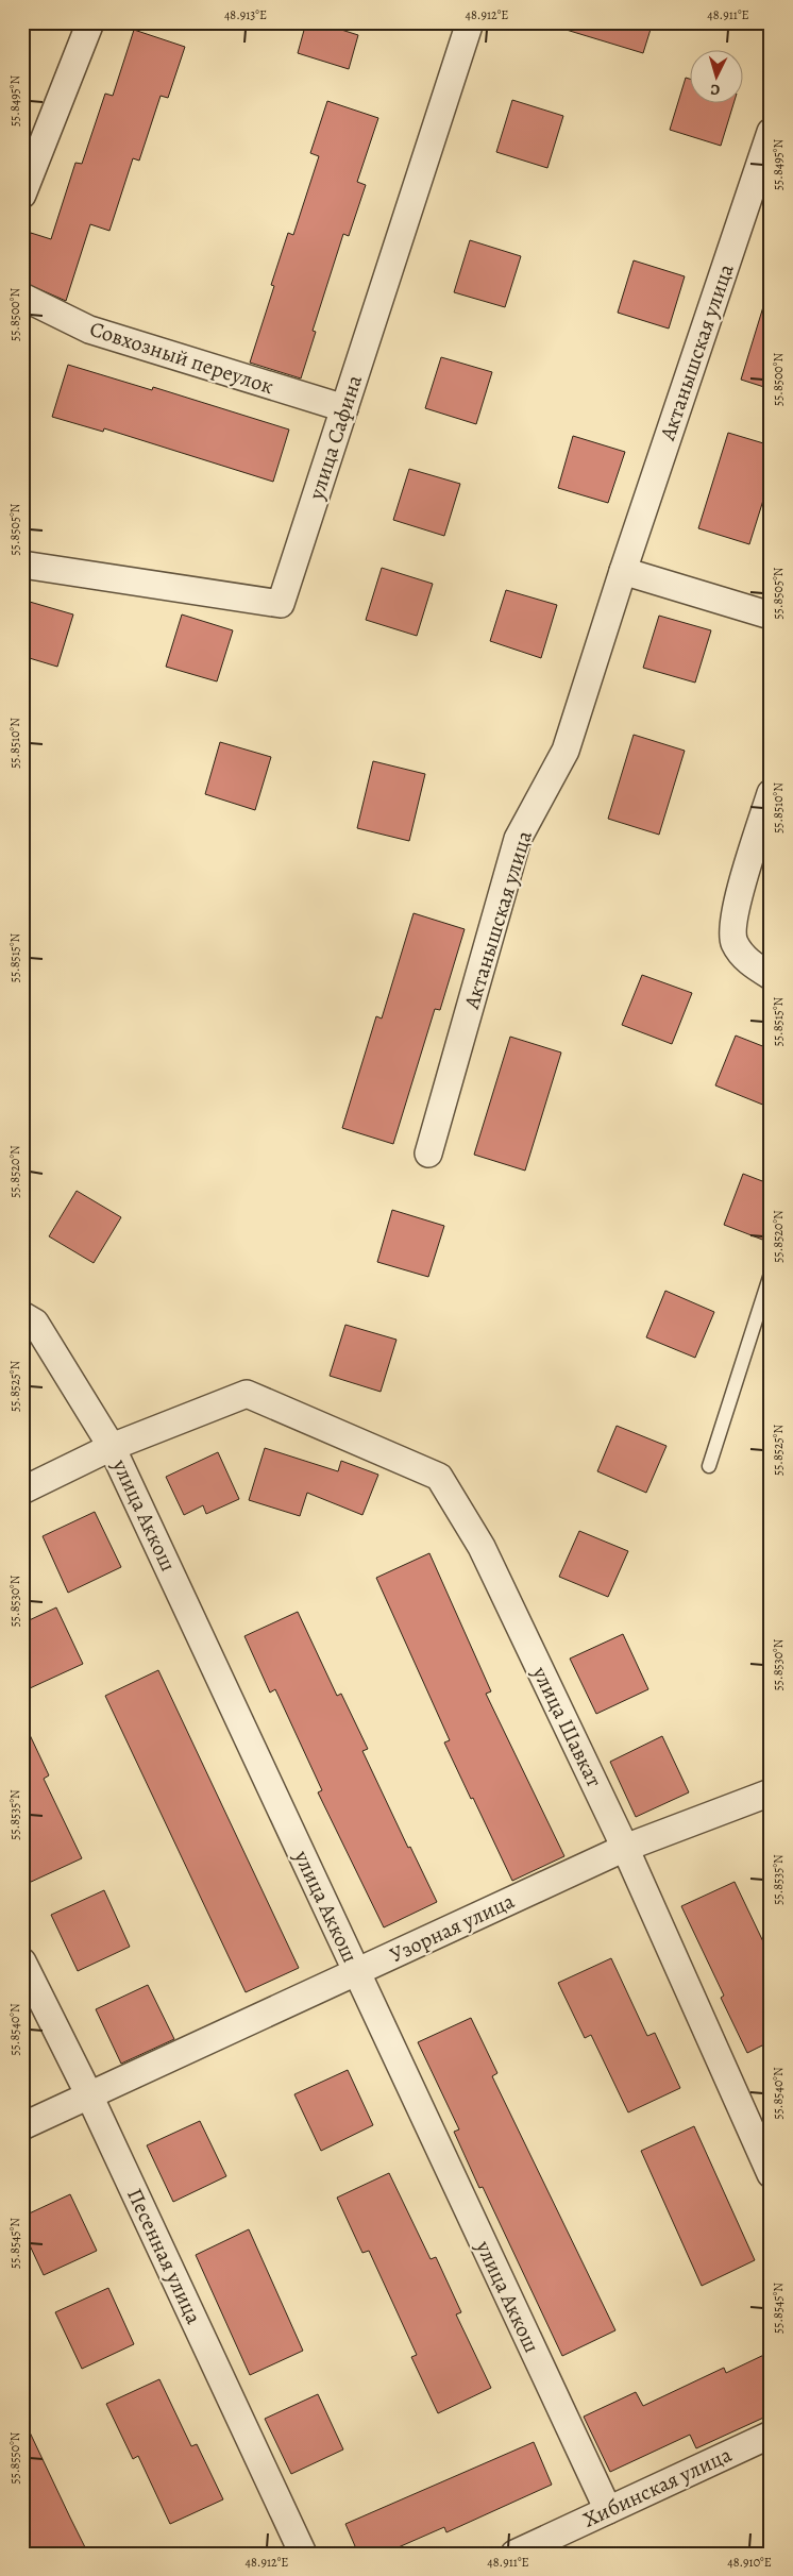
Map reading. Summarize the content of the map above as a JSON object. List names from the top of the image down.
{
  "streets": {
    "street": [
      "Актанышская улица",
      "Совхозный переулок",
      "улица Сафина",
      "улица Аккош",
      "улица Шавкат",
      "Узорная улица",
      "Песенная улица",
      "Хибинская улица"
    ]
  },
  "crossings": [
    ["Совхозный переулок", "улица Сафина"],
    ["улица Аккош", "улица Шавкат"],
    ["улица Аккош", "Узорная улица"],
    ["улица Аккош", "Хибинская улица"],
    ["улица Шавкат", "Узорная улица"],
    ["Узорная улица", "Песенная улица"]
  ],
  "north": "bottom",
  "coordinates": [
    "48.913°E",
    "48.912°E",
    "48.911°E",
    "55.8495°N",
    "55.8500°N",
    "55.8505°N",
    "55.8510°N",
    "55.8515°N",
    "55.8520°N",
    "55.8525°N",
    "55.8530°N",
    "55.8535°N",
    "55.8540°N",
    "55.8545°N",
    "55.8550°N",
    "48.910°E"
  ]
}
